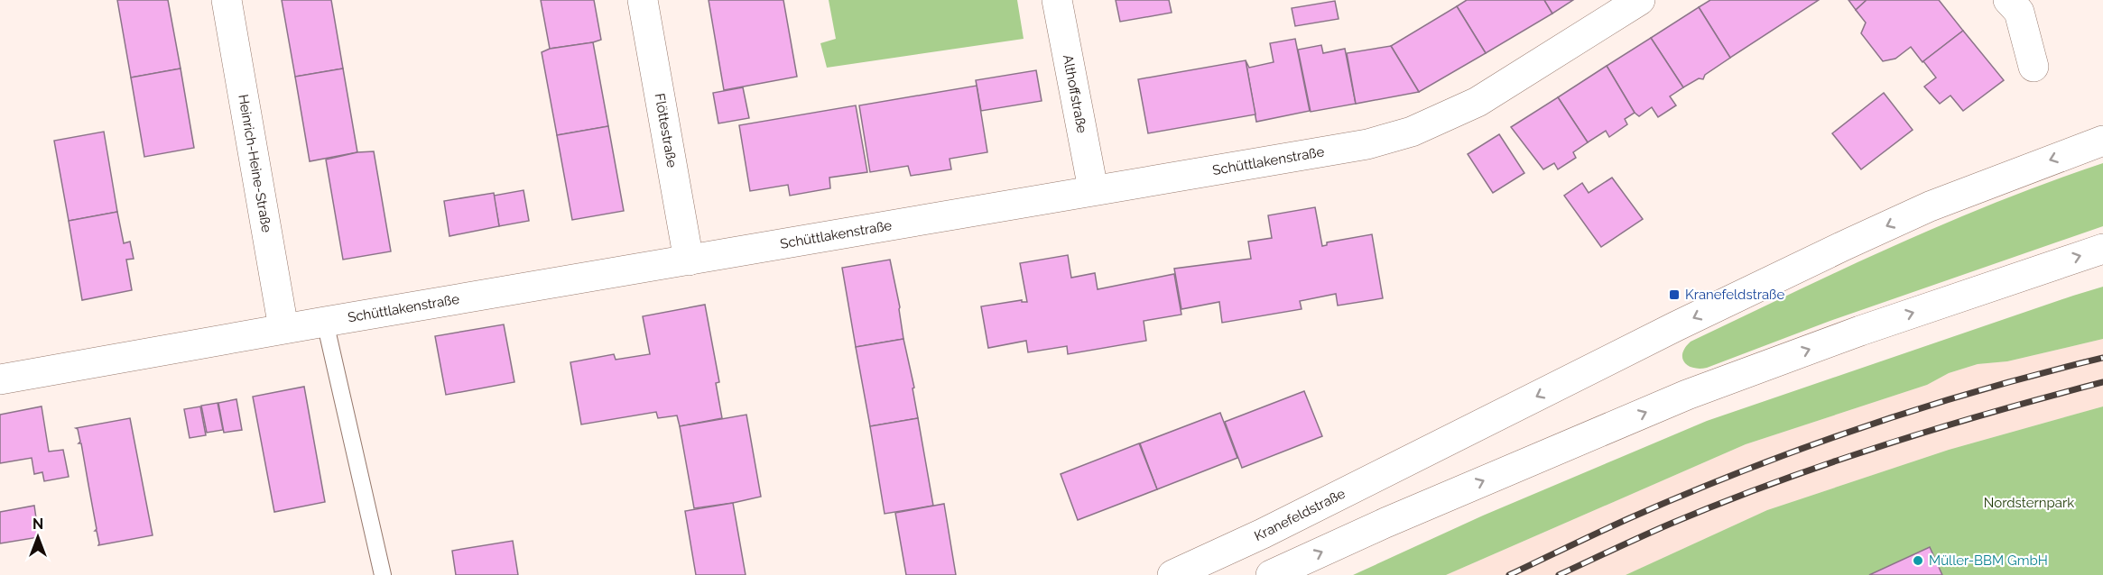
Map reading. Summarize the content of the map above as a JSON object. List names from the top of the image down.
{
  "streets": {
    "street": [
      "Althoffstraße",
      "Flöttestraße",
      "Schüttlakenstraße",
      "Heinrich-Heine-Straße",
      "Kranefeldstraße"
    ]
  },
  "crossings": [
    ["Althoffstraße", "Schüttlakenstraße"],
    ["Flöttestraße", "Schüttlakenstraße"],
    ["Schüttlakenstraße", "Heinrich-Heine-Straße"]
  ],
  "parks": ["Nordsternpark"],
  "places": {
    "transit": ["Kranefeldstraße"],
    "other": ["Müller-BBM GmbH"]
  },
  "north": "top"
}
